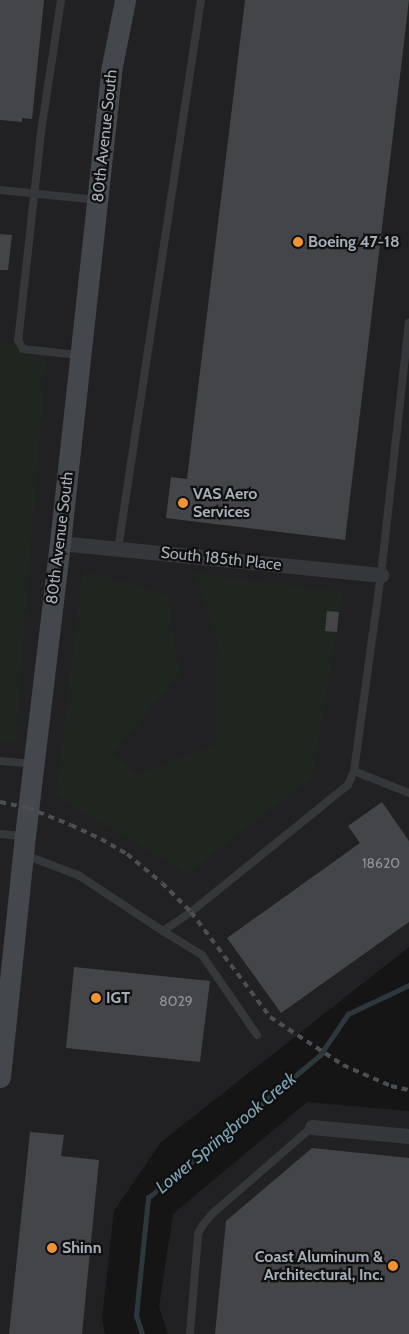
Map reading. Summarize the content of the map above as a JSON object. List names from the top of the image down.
{
  "streets": {
    "street": ["80th Avenue South", "South 185th Place"]
  },
  "crossings": [
    ["80th Avenue South", "South 185th Place"]
  ],
  "water": ["Lower Springbrook Creek"],
  "places": [
    "Boeing 47-18",
    "VAS Aero Services",
    "IGT",
    "Shinn",
    "Coast Aluminum & Architectural, Inc."
  ],
  "house_numbers": ["18620", "8029"]
}
